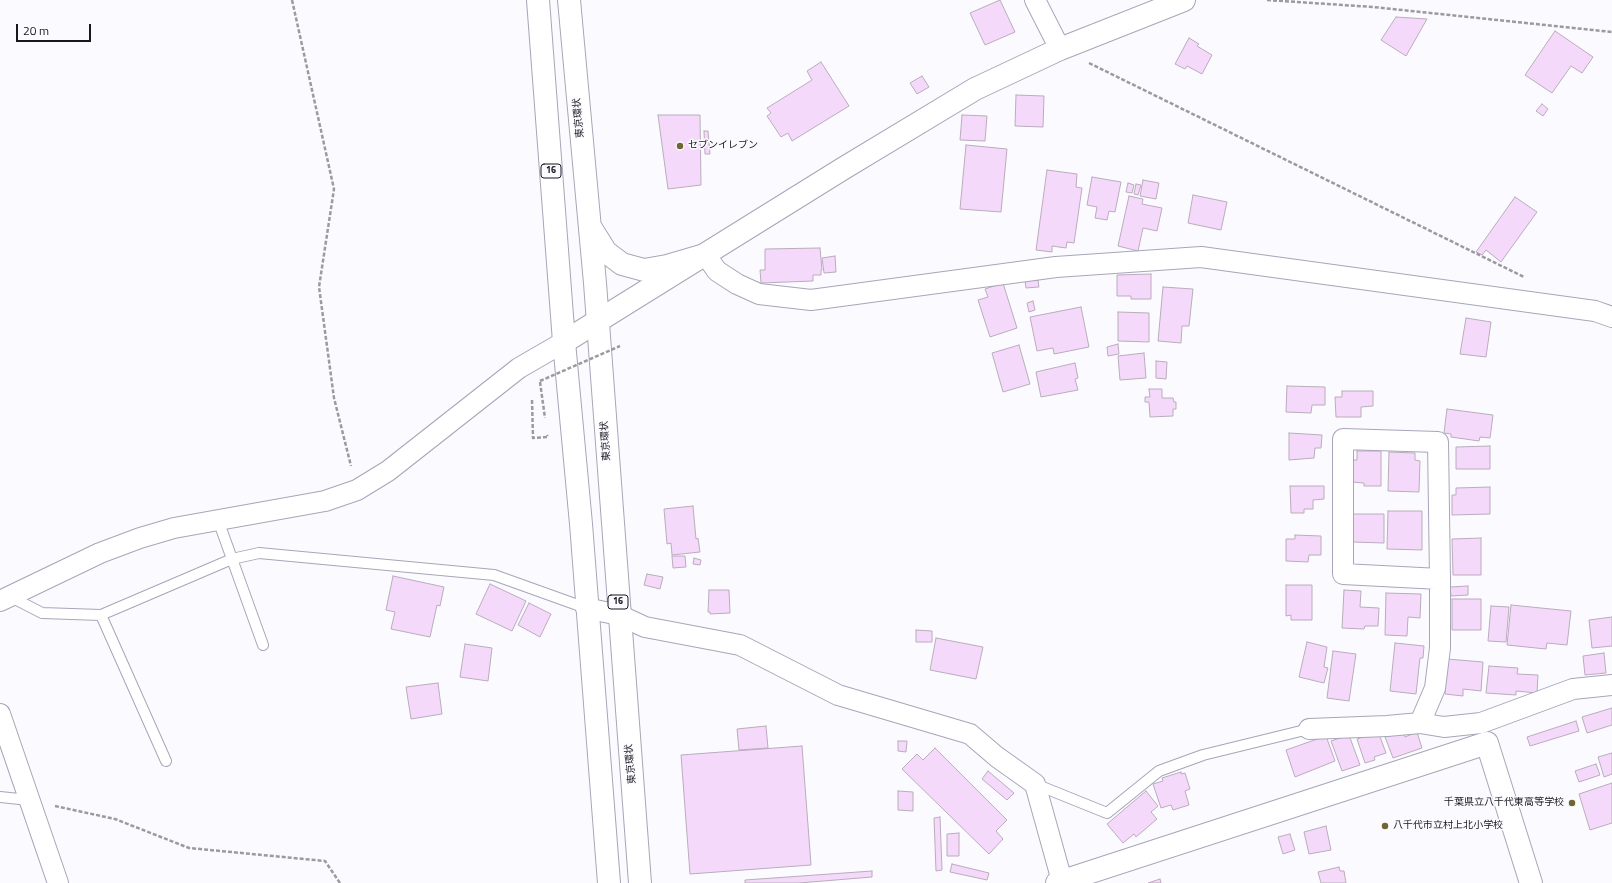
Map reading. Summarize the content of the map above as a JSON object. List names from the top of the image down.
{
  "streets": {
    "main road": ["東京環状", "16"]
  },
  "places": ["セブンイレブン", "千葉県立八千代東高等学校", "八千代市立村上北小学校"],
  "scale_bar": "20 m"
}
